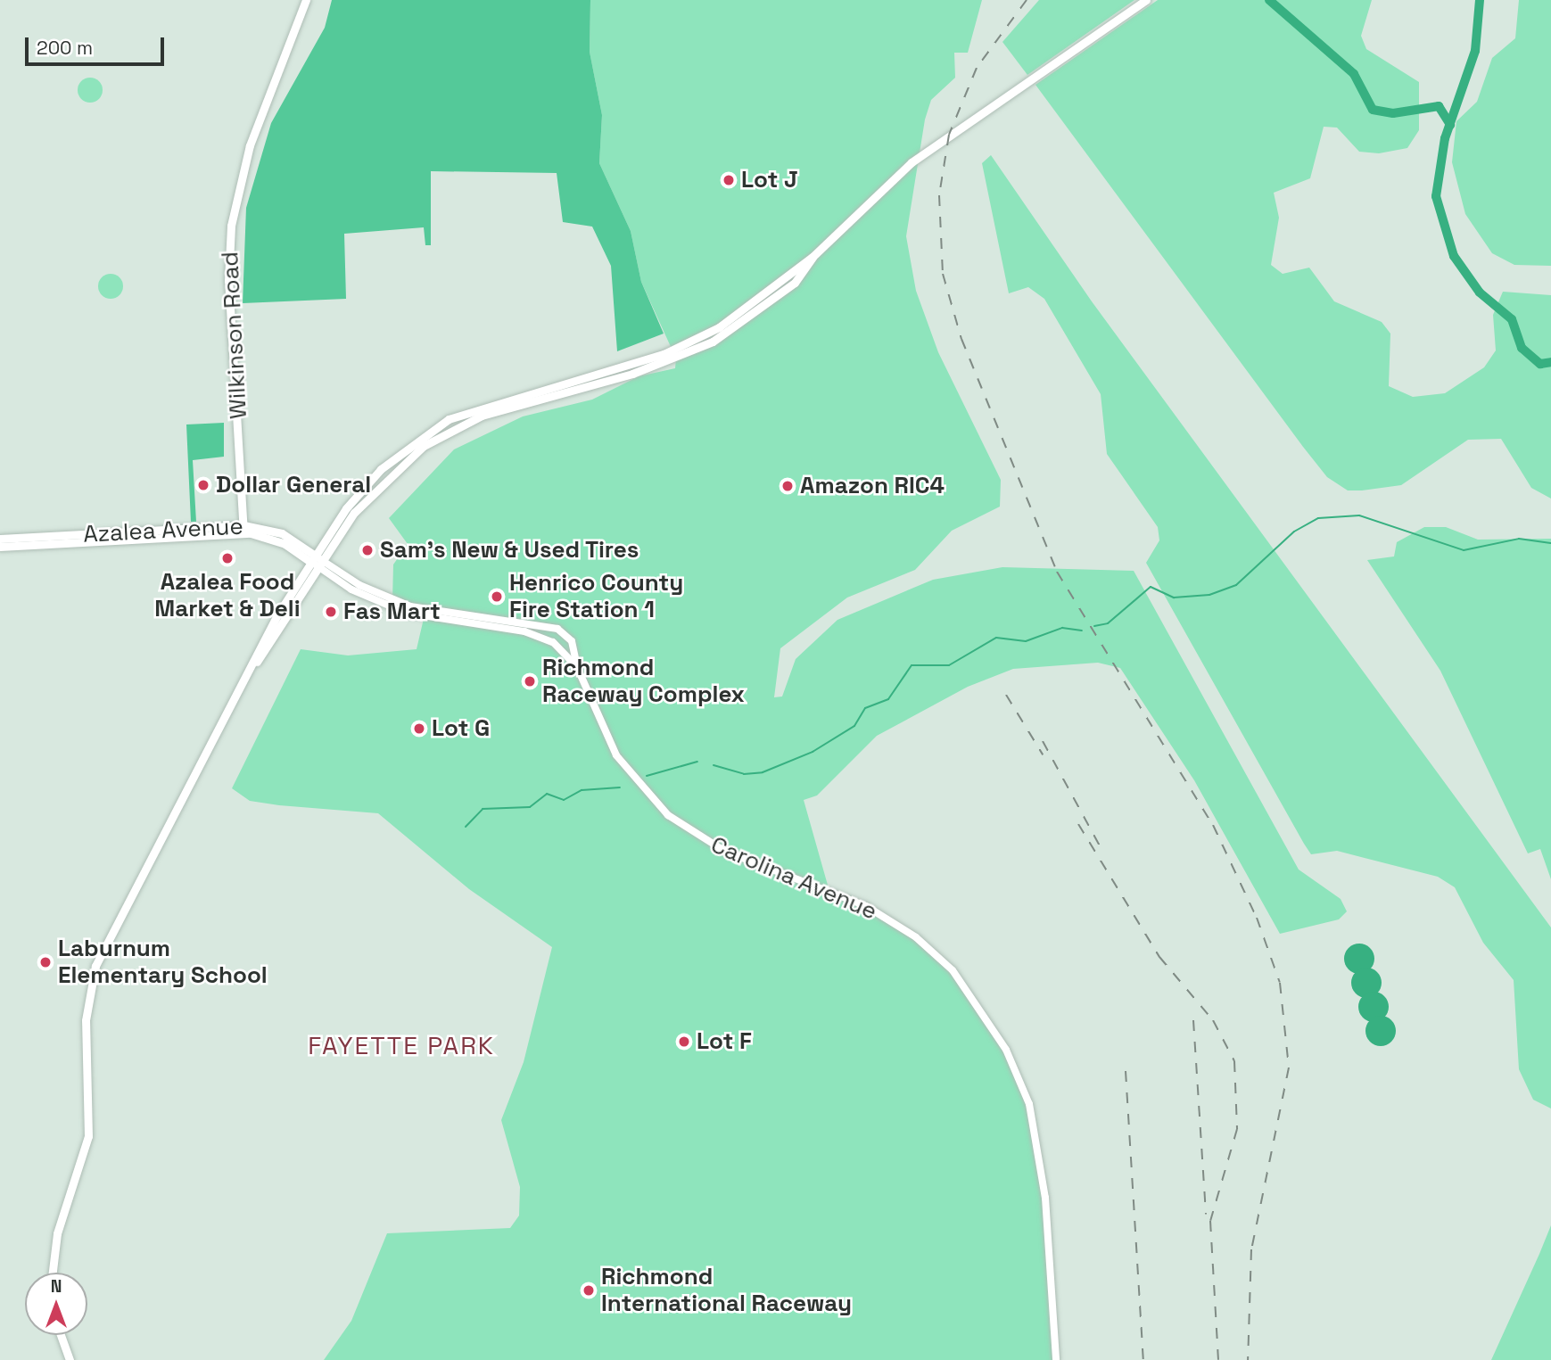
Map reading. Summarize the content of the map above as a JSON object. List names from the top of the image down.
{
  "streets": {
    "main road": ["Wilkinson Road", "Azalea Avenue"],
    "street": ["Carolina Avenue"]
  },
  "crossings": [
    ["Wilkinson Road", "Azalea Avenue"],
    ["Azalea Avenue", "Carolina Avenue"]
  ],
  "districts": ["FAYETTE PARK"],
  "places": [
    "Lot J",
    "Dollar General",
    "Amazon RIC4",
    "Sam's New & Used Tires",
    "Azalea Food Market & Deli",
    "Henrico County Fire Station 1",
    "Fas Mart",
    "Richmond Raceway Complex",
    "Lot G",
    "Laburnum Elementary School",
    "Lot F",
    "Richmond International Raceway"
  ],
  "scale_bar": "200 m",
  "north": "top"
}
